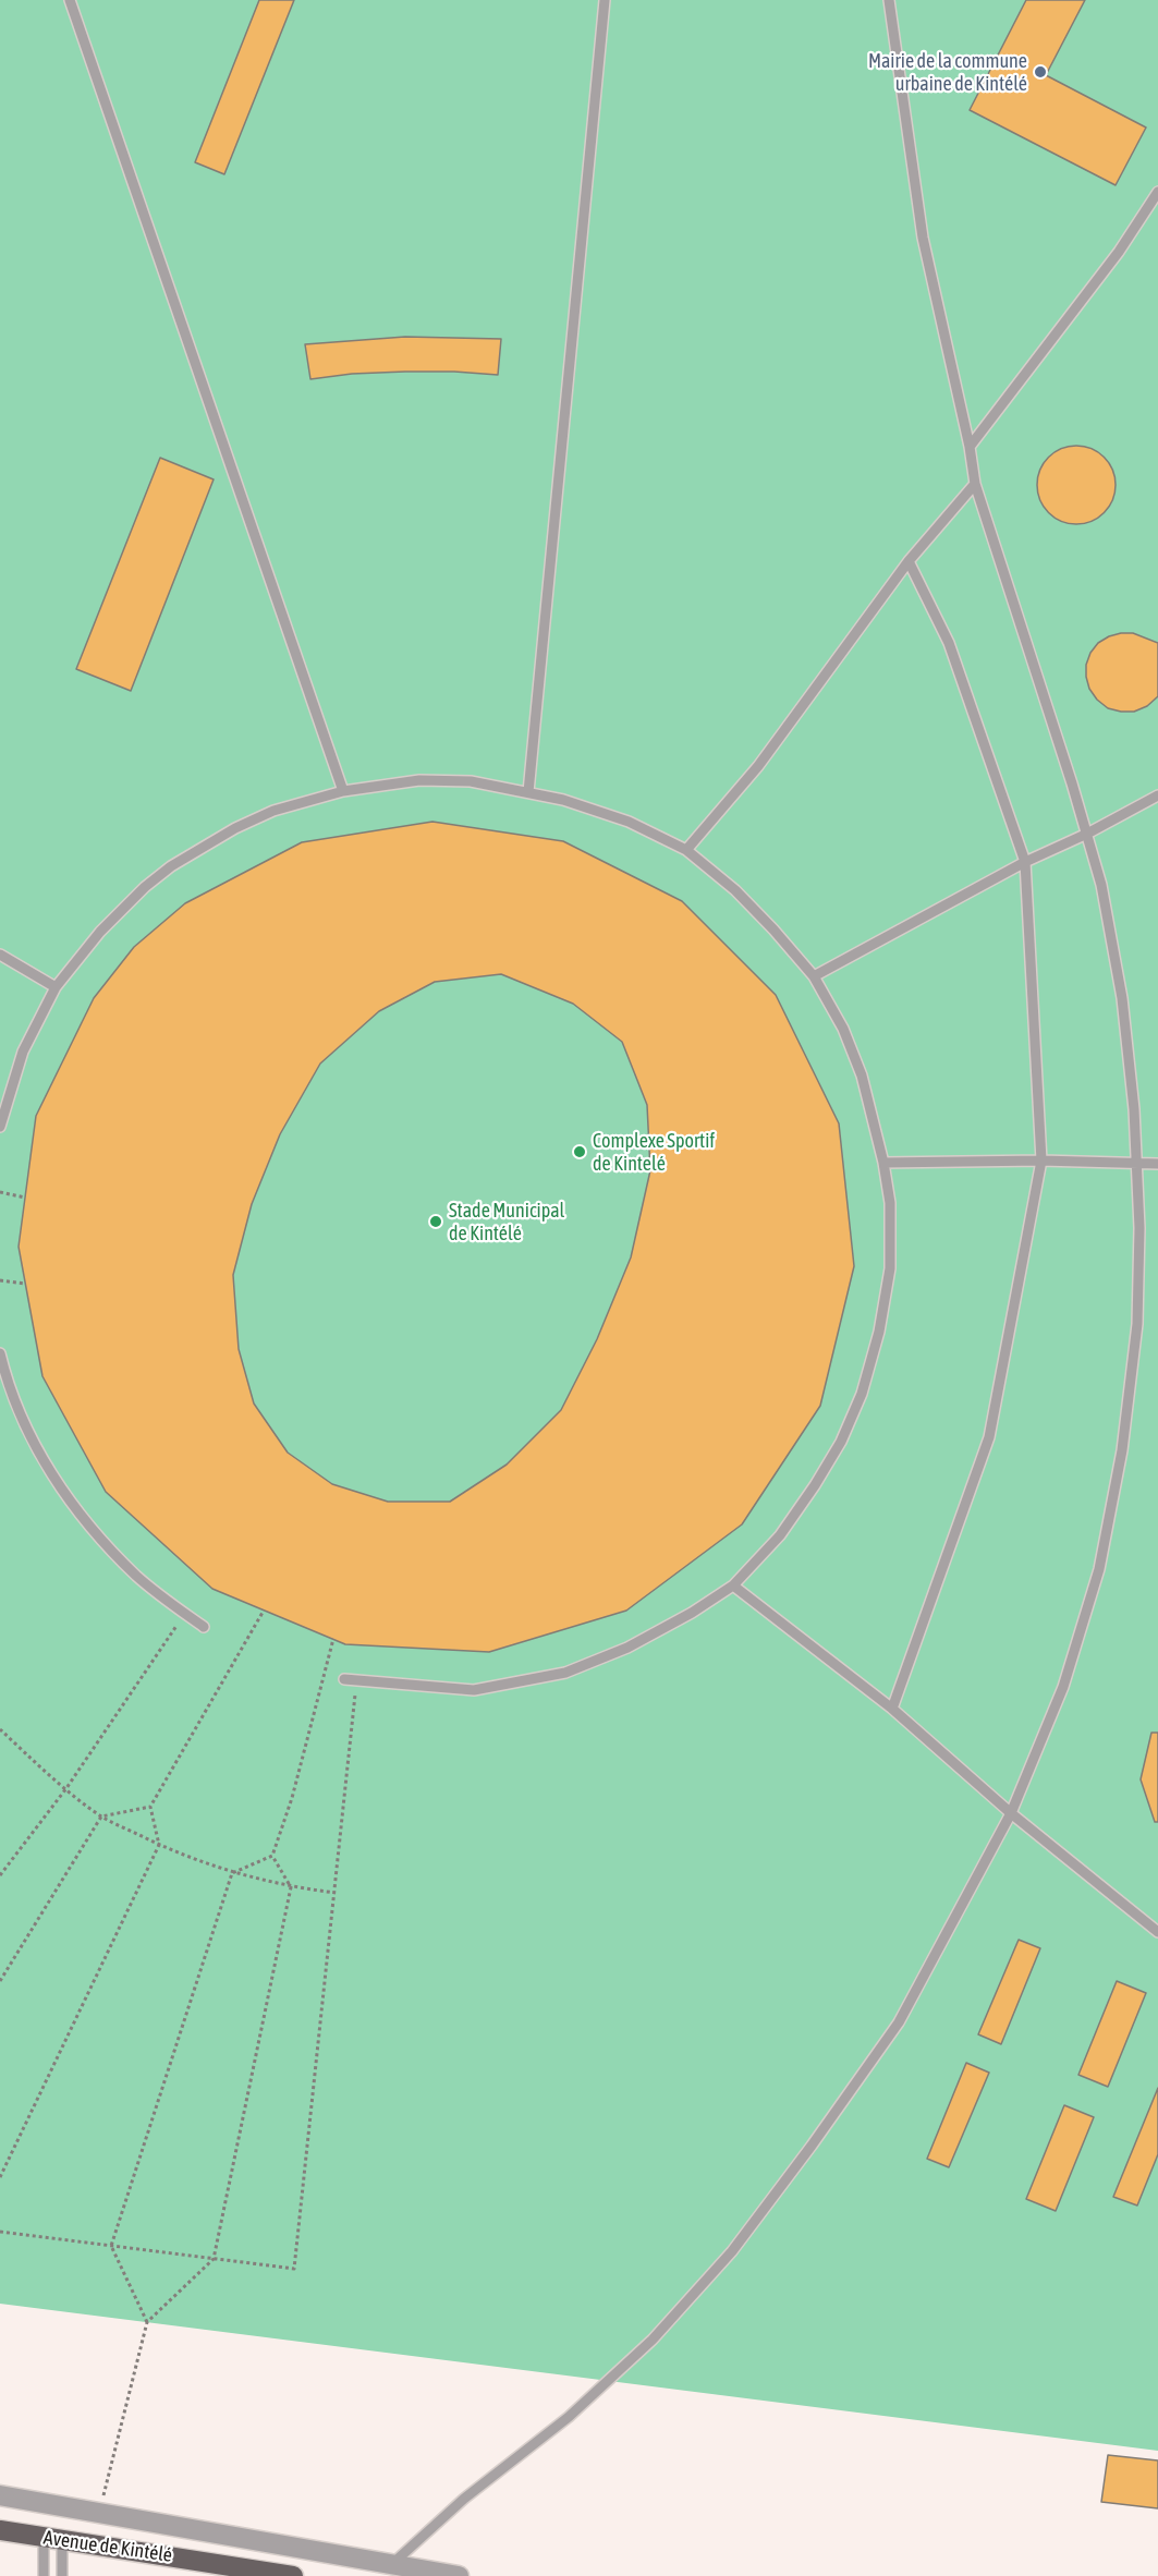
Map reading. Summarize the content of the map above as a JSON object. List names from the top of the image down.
{
  "streets": {
    "main road": ["Avenue de Kintélé"]
  },
  "places": ["Mairie de la commune urbaine de Kintélé", "Complexe Sportif de Kintelé", "Stade Municipal de Kintélé"]
}
